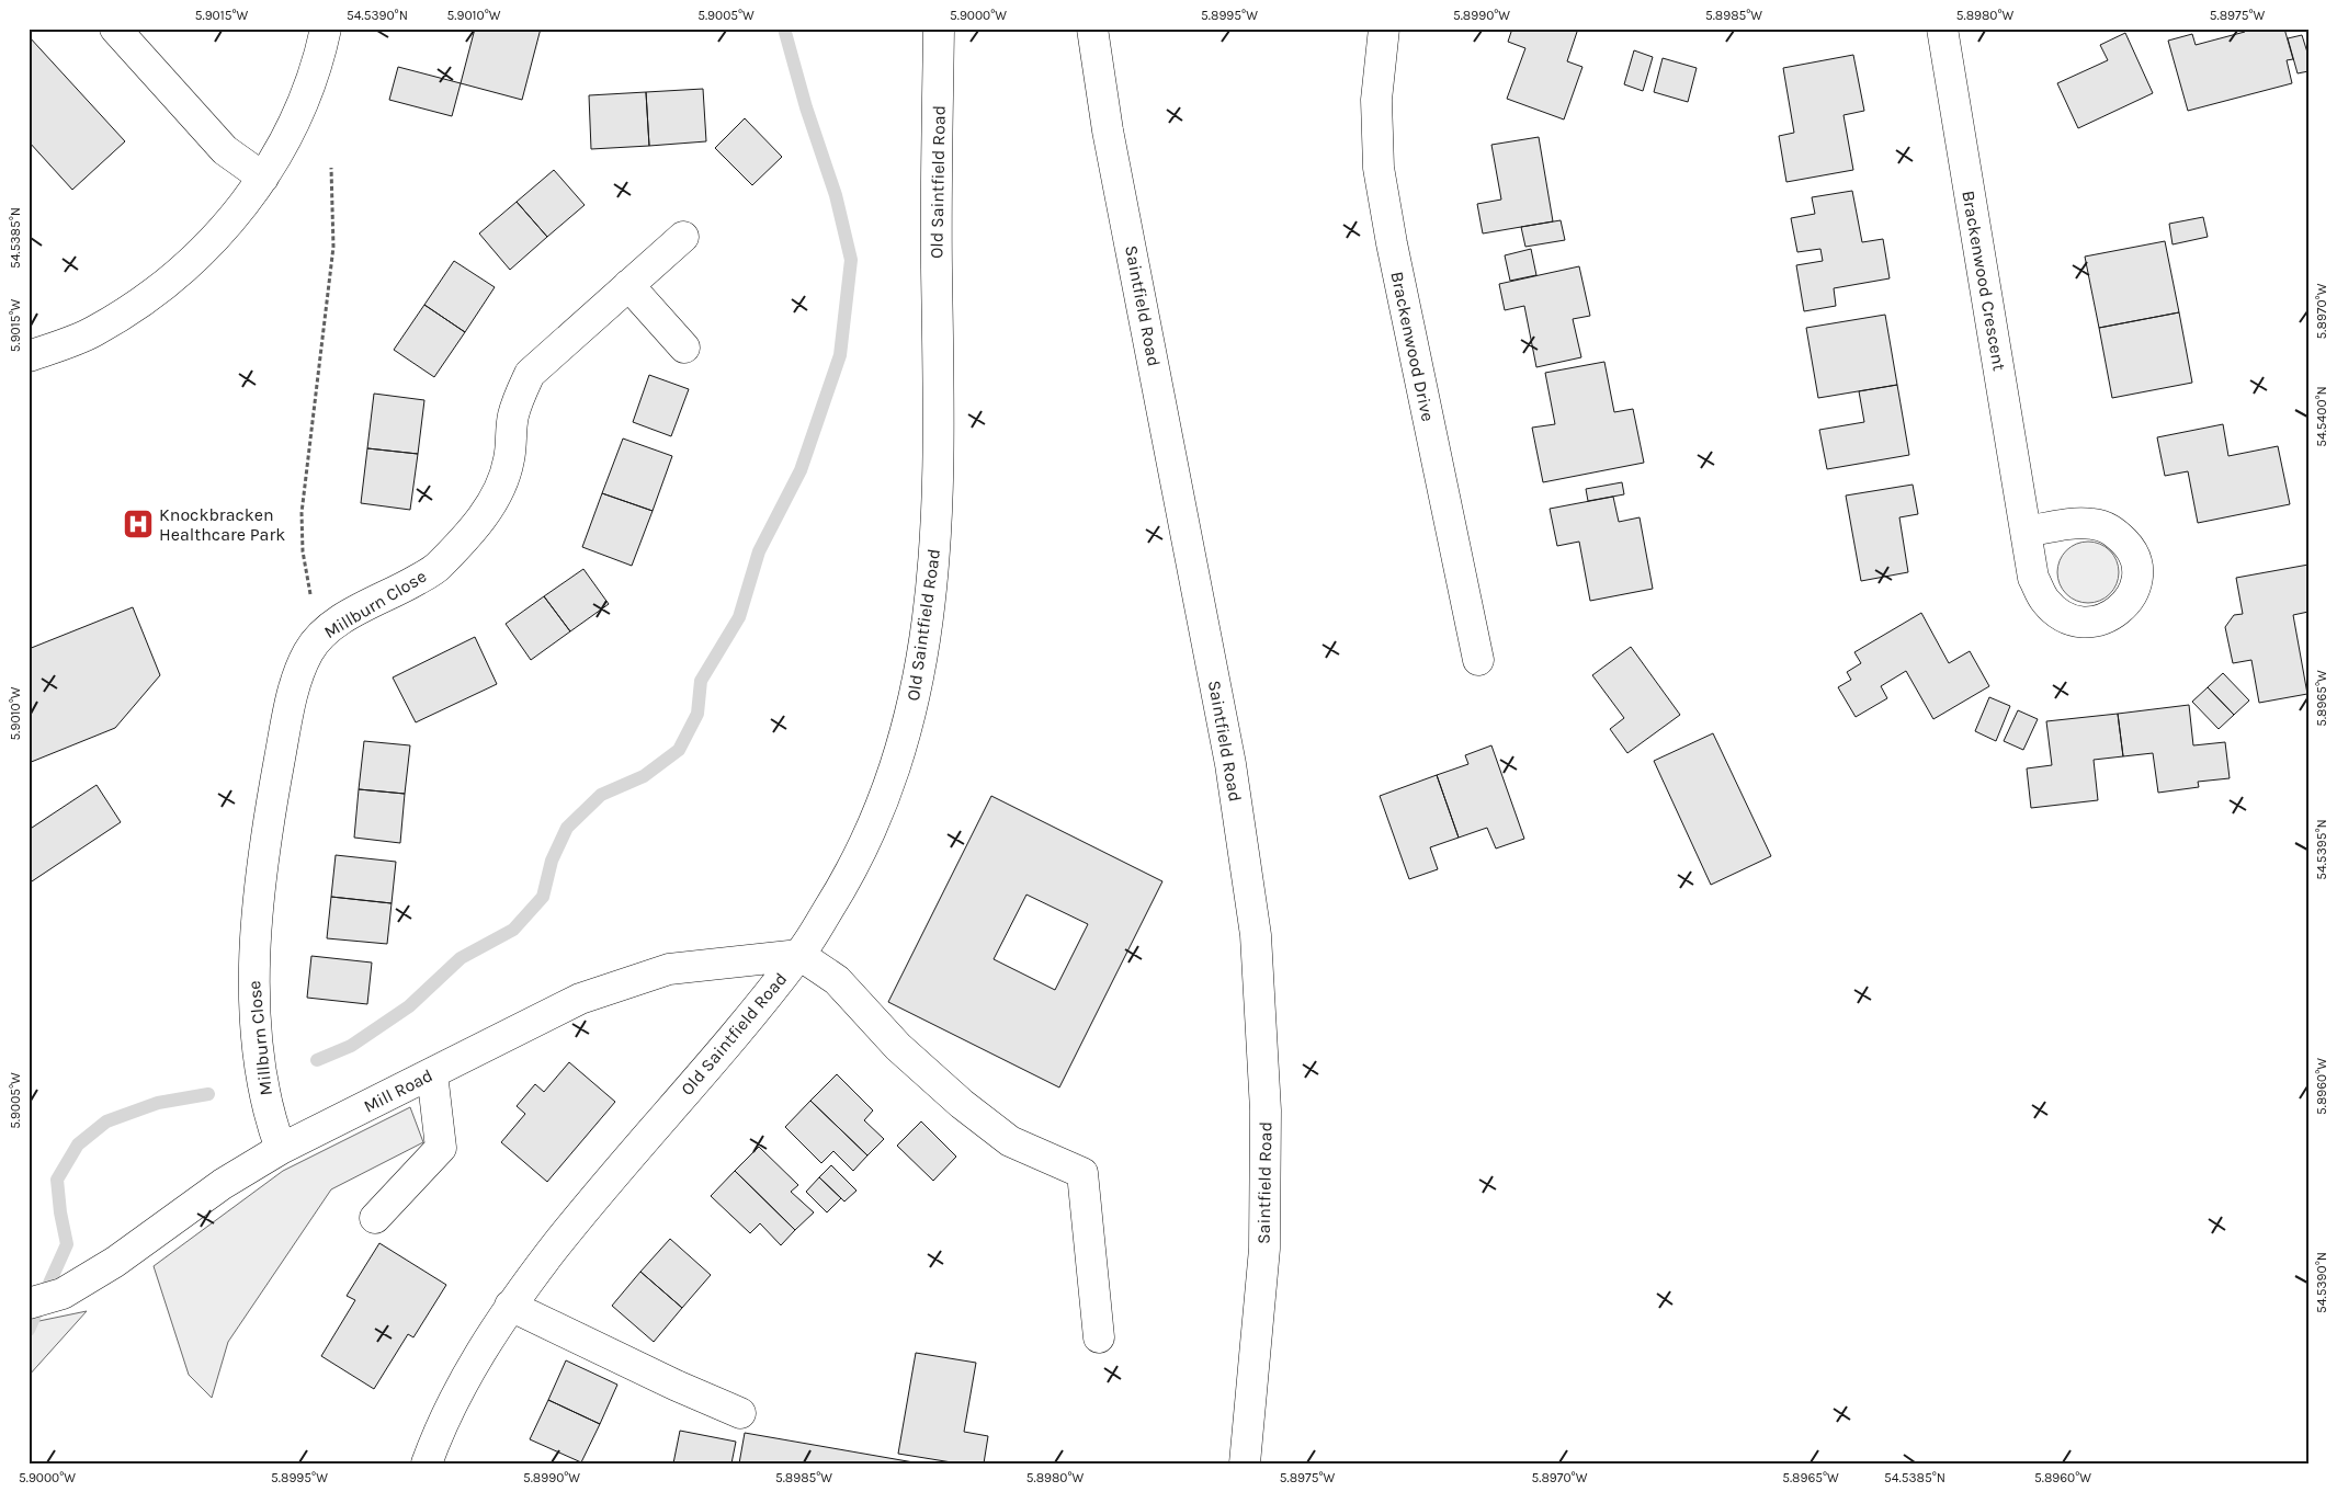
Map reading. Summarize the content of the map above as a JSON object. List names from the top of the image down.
{
  "streets": {
    "main road": [
      "Old Saintfield Road",
      "Brackenwood Crescent",
      "Saintfield Road",
      "Brackenwood Drive",
      "Millburn Close",
      "Mill Road"
    ]
  },
  "crossings": [
    ["Old Saintfield Road", "Mill Road"],
    ["Millburn Close", "Mill Road"]
  ],
  "places": {
    "hospital": ["Knockbracken Healthcare Park"]
  },
  "coordinates": [
    "5.9015°W",
    "54.5390°N",
    "5.9010°W",
    "5.9005°W",
    "5.9000°W",
    "5.8995°W",
    "5.8990°W",
    "5.8985°W",
    "5.8980°W",
    "5.8975°W",
    "54.5385°N",
    "5.8970°W",
    "54.5400°N",
    "5.8965°W",
    "54.5395°N",
    "5.8960°W"
  ]
}
